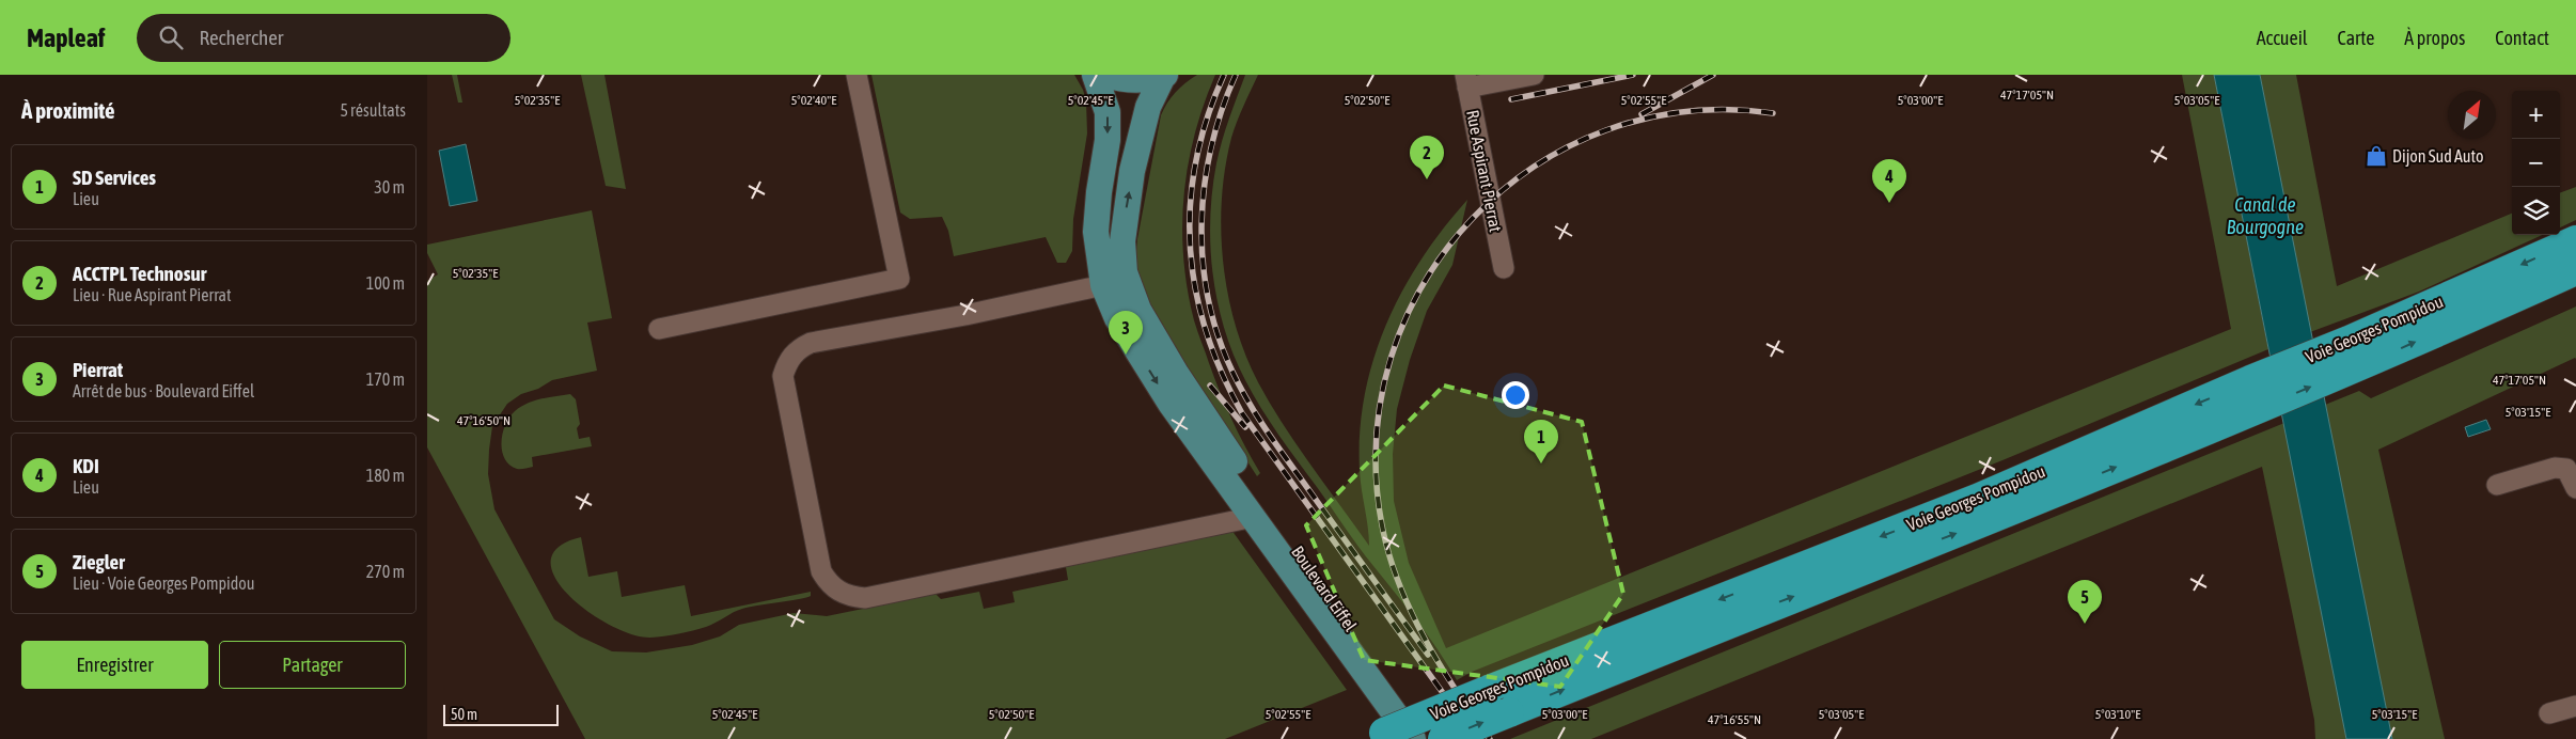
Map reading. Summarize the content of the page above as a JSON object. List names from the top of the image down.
{
  "streets": {
    "highway": ["Voie Georges Pompidou"],
    "main road": ["Boulevard Eiffel"],
    "street": ["Rue Aspirant Pierrat"]
  },
  "water": ["Canal de Bourgogne"],
  "places": {
    "shop": ["Dijon Sud Auto"]
  },
  "scale_bar": "50 m",
  "north": "top right",
  "page": {
    "header": "Mapleaf",
    "search": "Rechercher",
    "nav": [
      "Accueil",
      "Carte",
      "À propos",
      "Contact"
    ],
    "heading": ["À proximité", "5 résultats"],
    "map_buttons": ["+", "−"],
    "pins": [
      "2",
      "4",
      "3",
      "1",
      "5"
    ],
    "list": [
      {
        "mark": "1",
        "name": "SD Services",
        "note": "Lieu",
        "value": "30 m"
      },
      {
        "mark": "2",
        "name": "ACCTPL Technosur",
        "note": "Lieu · Rue Aspirant Pierrat",
        "value": "100 m"
      },
      {
        "mark": "3",
        "name": "Pierrat",
        "note": "Arrêt de bus · Boulevard Eiffel",
        "value": "170 m"
      },
      {
        "mark": "4",
        "name": "KDI",
        "note": "Lieu",
        "value": "180 m"
      },
      {
        "mark": "5",
        "name": "Ziegler",
        "note": "Lieu · Voie Georges Pompidou",
        "value": "270 m"
      }
    ],
    "buttons": ["Enregistrer", "Partager"],
    "scale": "50 m"
  },
  "coordinates": [
    "47°17'05\"N",
    "5°02'35\"E",
    "5°02'40\"E",
    "5°02'45\"E",
    "5°02'50\"E",
    "5°02'55\"E",
    "5°03'00\"E",
    "5°03'05\"E",
    "5°03'15\"E",
    "47°16'50\"N",
    "5°03'10\"E",
    "47°16'55\"N"
  ]
}
